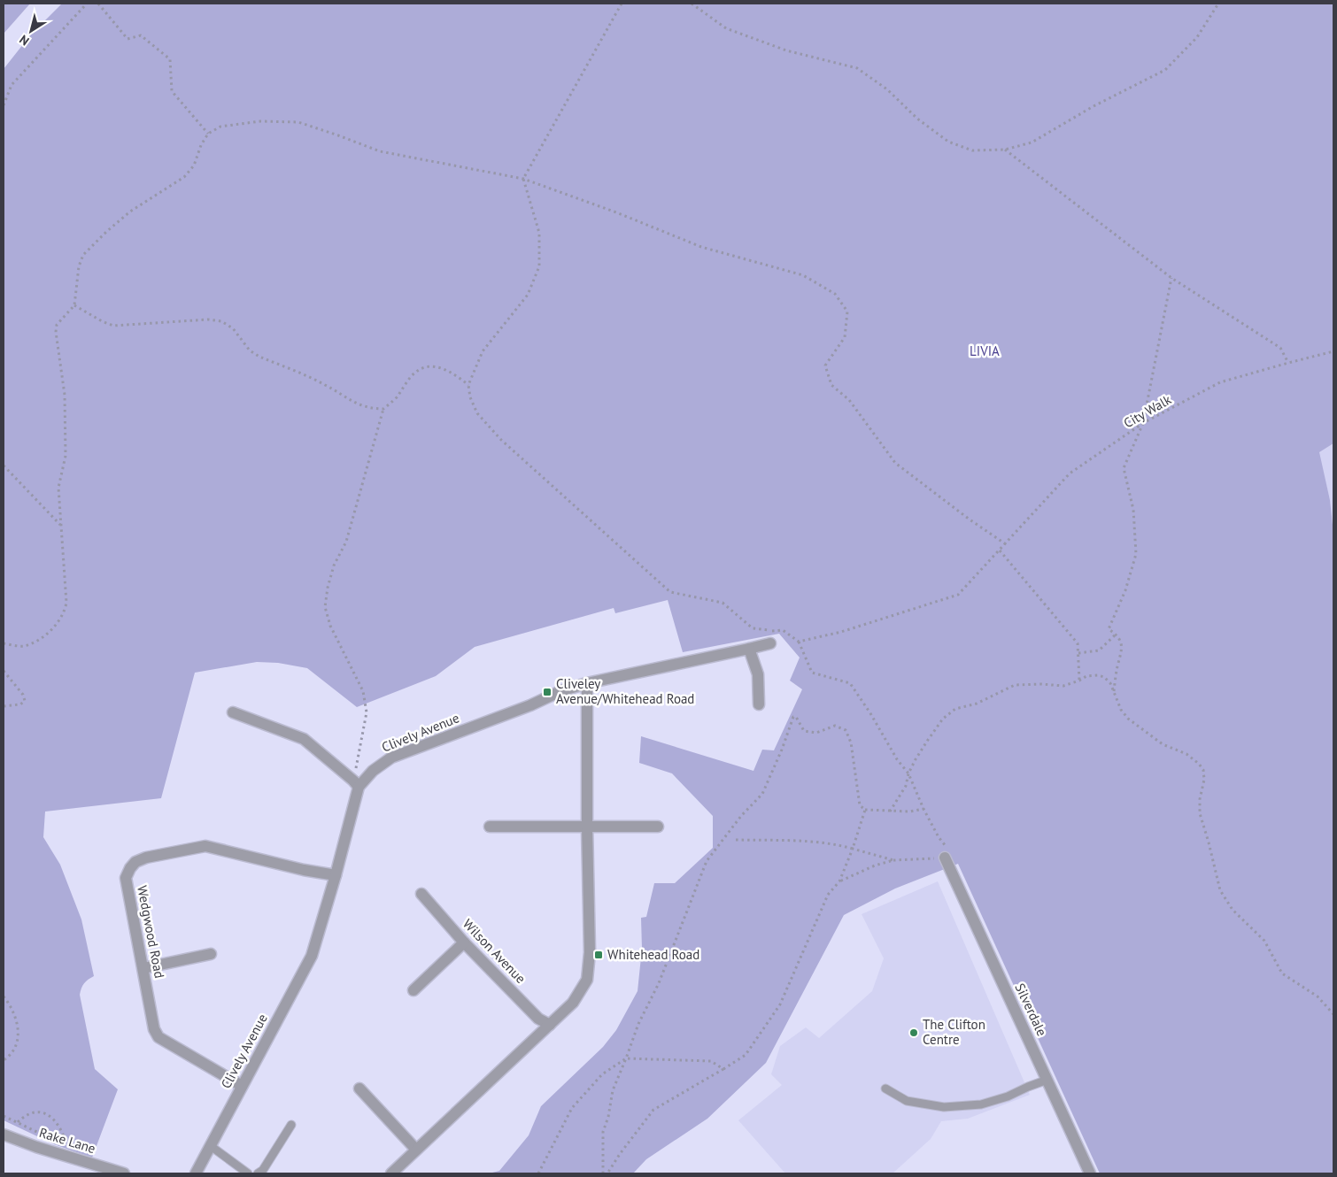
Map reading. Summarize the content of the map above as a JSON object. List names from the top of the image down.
{
  "streets": {
    "street": [
      "Clively Avenue",
      "Wedgwood Road",
      "Wilson Avenue",
      "Silverdale",
      "Rake Lane"
    ],
    "path": ["City Walk"]
  },
  "crossings": [
    ["Clively Avenue", "Wedgwood Road"]
  ],
  "parks": ["LIVIA"],
  "places": {
    "transit": ["Cliveley Avenue/Whitehead Road", "Whitehead Road"],
    "other": ["The Clifton Centre"]
  },
  "north": "bottom left"
}
